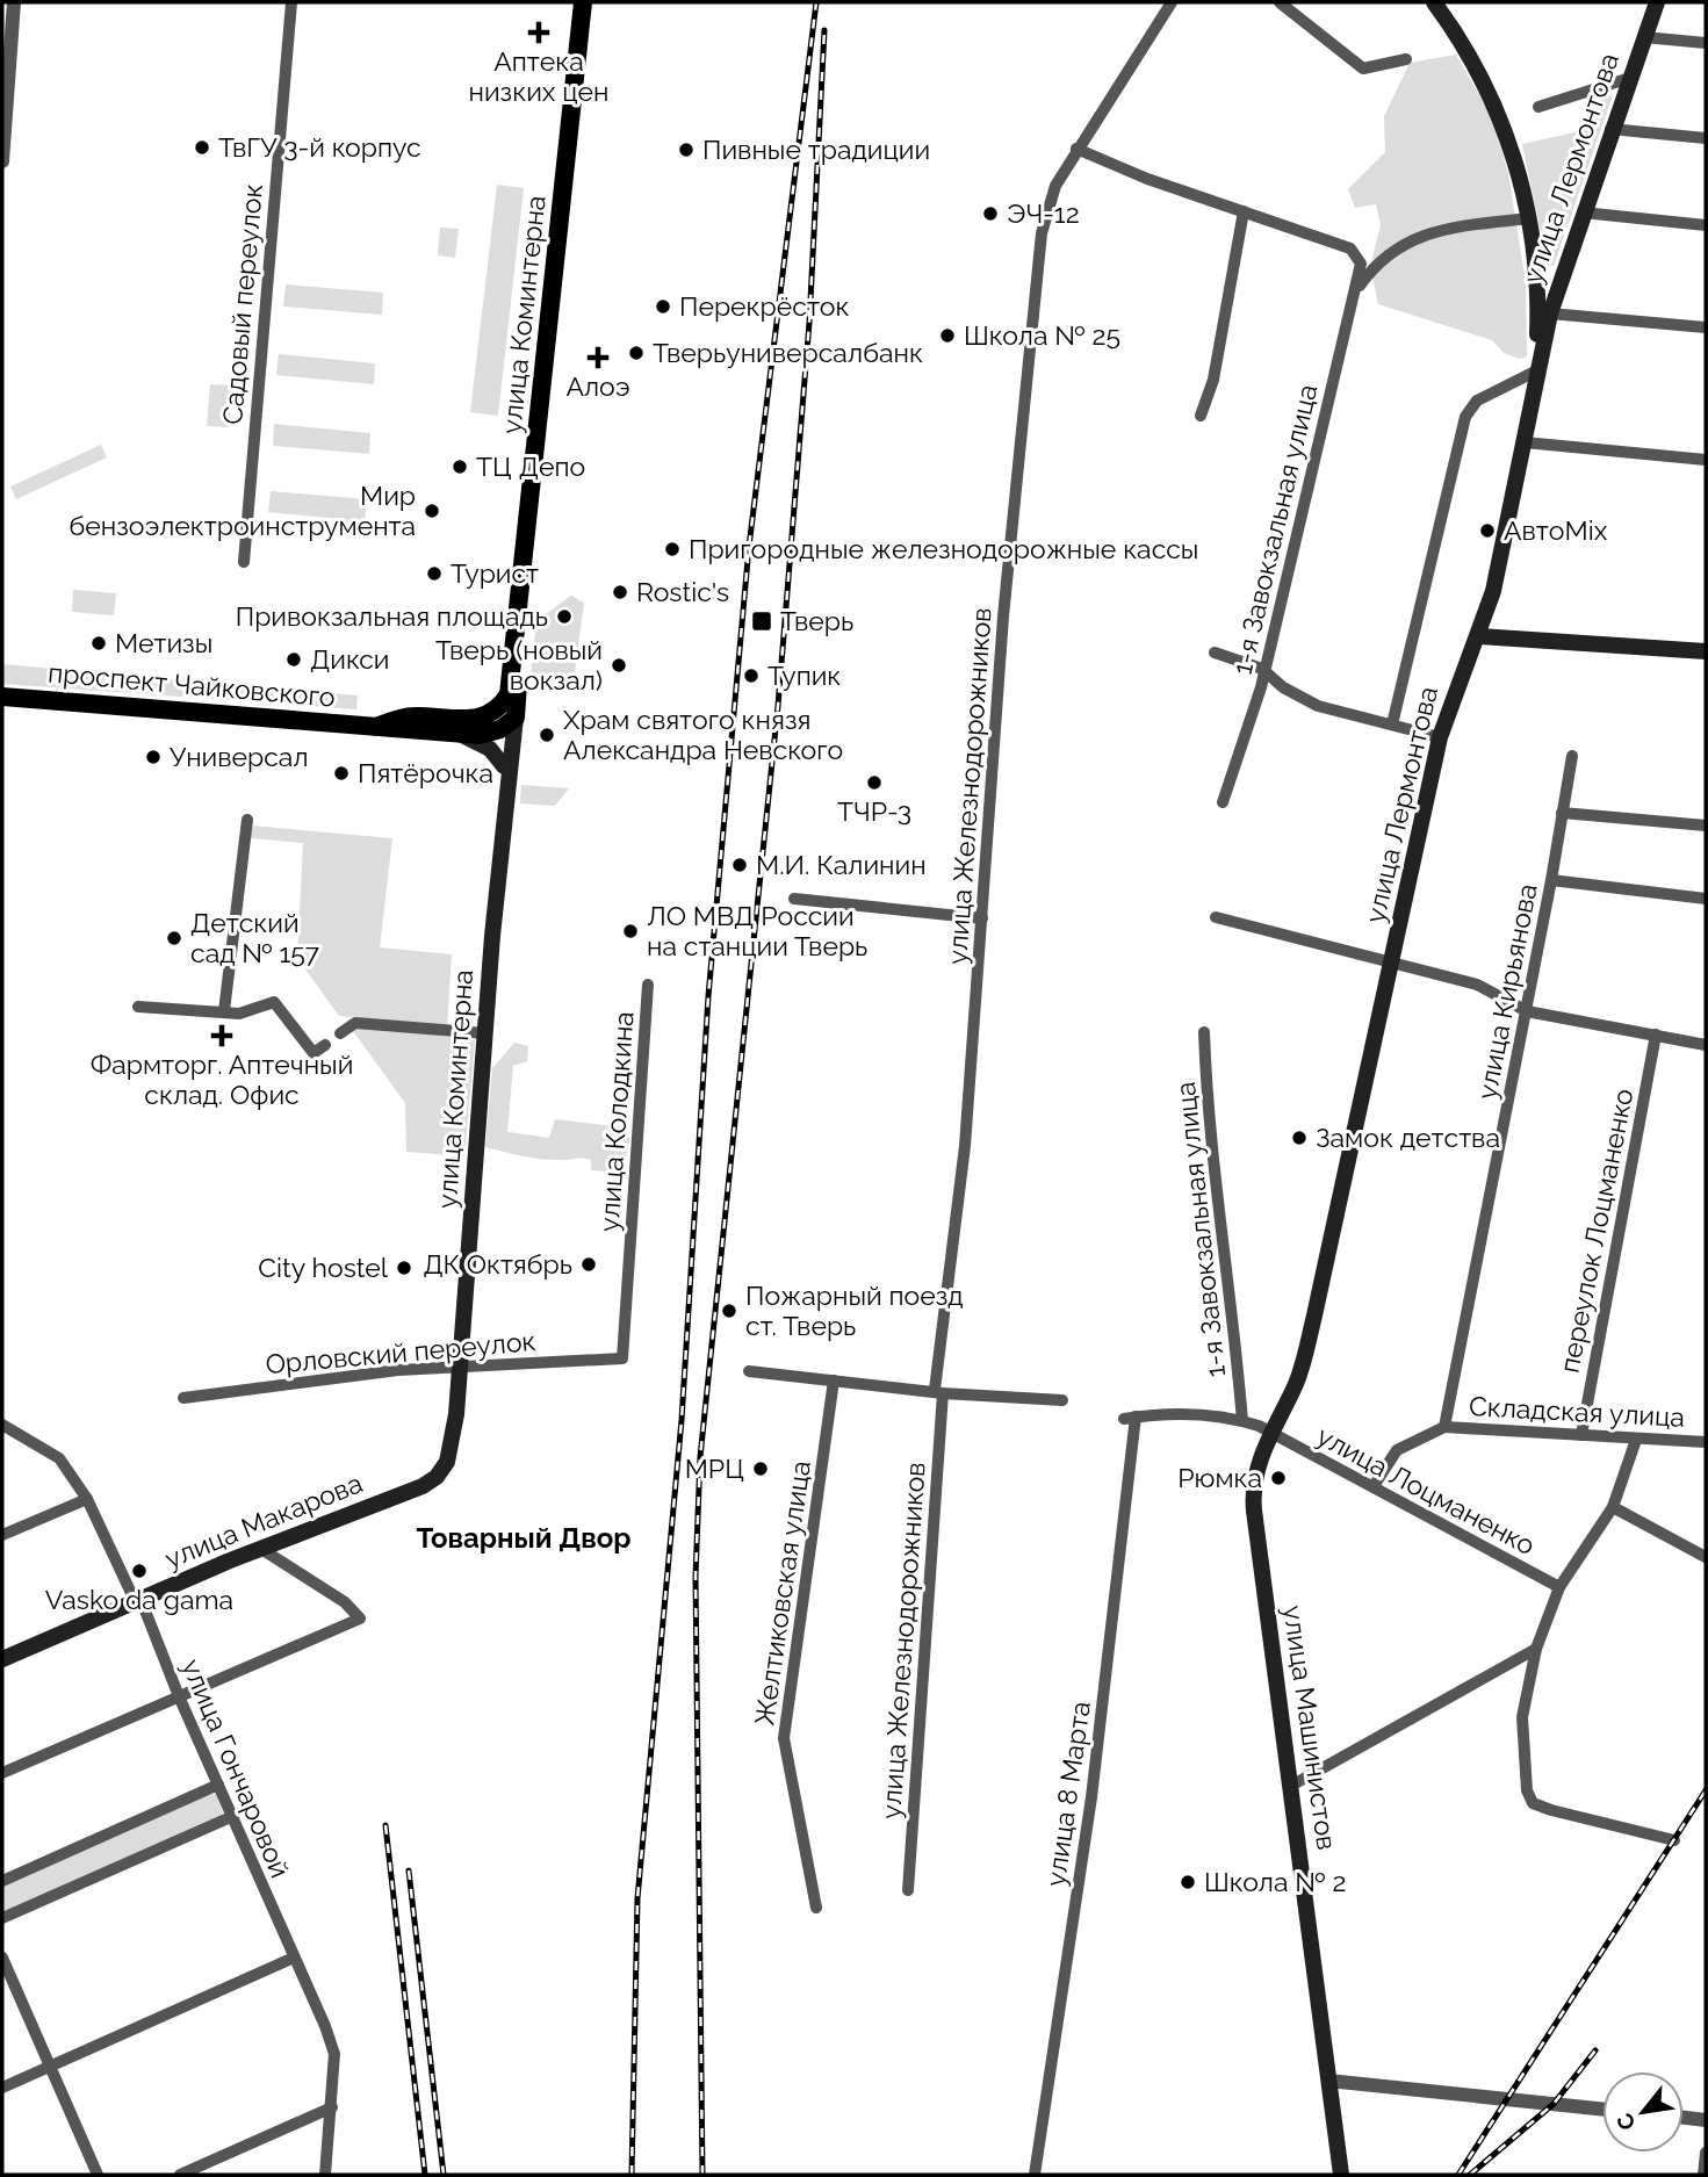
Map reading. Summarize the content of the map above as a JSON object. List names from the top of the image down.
{
  "streets": {
    "main road": [
      "улица Лермонтова",
      "улица Коминтерна",
      "проспект Чайковского",
      "улица Макарова",
      "улица Машинистов"
    ],
    "street": [
      "Садовый переулок",
      "1-я Завокзальная улица",
      "улица Железнодорожников",
      "улица Кирьянова",
      "улица Колодкина",
      "переулок Лоцманенко",
      "Орловский переулок",
      "Складская улица",
      "улица Лоцманенко",
      "Желтиковская улица",
      "улица Гончаровой",
      "улица 8 Марта"
    ]
  },
  "crossings": [
    ["улица Лермонтова", "улица Лоцманенко"],
    ["улица Лермонтова", "улица Машинистов"],
    ["улица Коминтерна", "проспект Чайковского"],
    ["улица Коминтерна", "Орловский переулок"],
    ["улица Коминтерна", "улица Макарова"],
    ["1-я Завокзальная улица", "улица 8 Марта"],
    ["улица Кирьянова", "Складская улица"],
    ["улица Колодкина", "Орловский переулок"],
    ["переулок Лоцманенко", "Складская улица"],
    ["Орловский переулок", "улица Макарова"],
    ["Складская улица", "улица Лоцманенко"],
    ["улица Лоцманенко", "улица Машинистов"],
    ["улица Макарова", "улица Гончаровой"]
  ],
  "districts": ["Товарный Двор"],
  "places": {
    "health": ["Аптека низких цен", "Алоэ", "Фармторг. Аптечный склад. Офис"],
    "other": [
      "ТвГУ 3-й корпус",
      "Пивные традиции",
      "ЭЧ-12",
      "Перекрёсток",
      "Школа № 25",
      "Тверьуниверсалбанк",
      "ТЦ Депо",
      "Мир бензоэлектроинструмента",
      "АвтоMix",
      "Пригородные железнодорожные кассы",
      "Турист",
      "Rostic's",
      "Привокзальная площадь",
      "Метизы",
      "Дикси",
      "Тверь (новый вокзал)",
      "Тупик",
      "Храм святого князя Александра Невского",
      "Универсал",
      "Пятёрочка",
      "ТЧР-3",
      "М.И. Калинин",
      "ЛО МВД России на станции Тверь",
      "Детский сад № 157",
      "Замок детства",
      "ДК Октябрь",
      "City hostel",
      "Пожарный поезд ст. Тверь",
      "МРЦ",
      "Рюмка",
      "Vasko da gama",
      "Школа № 2"
    ],
    "transit": ["Тверь"]
  },
  "north": "bottom left"
}
